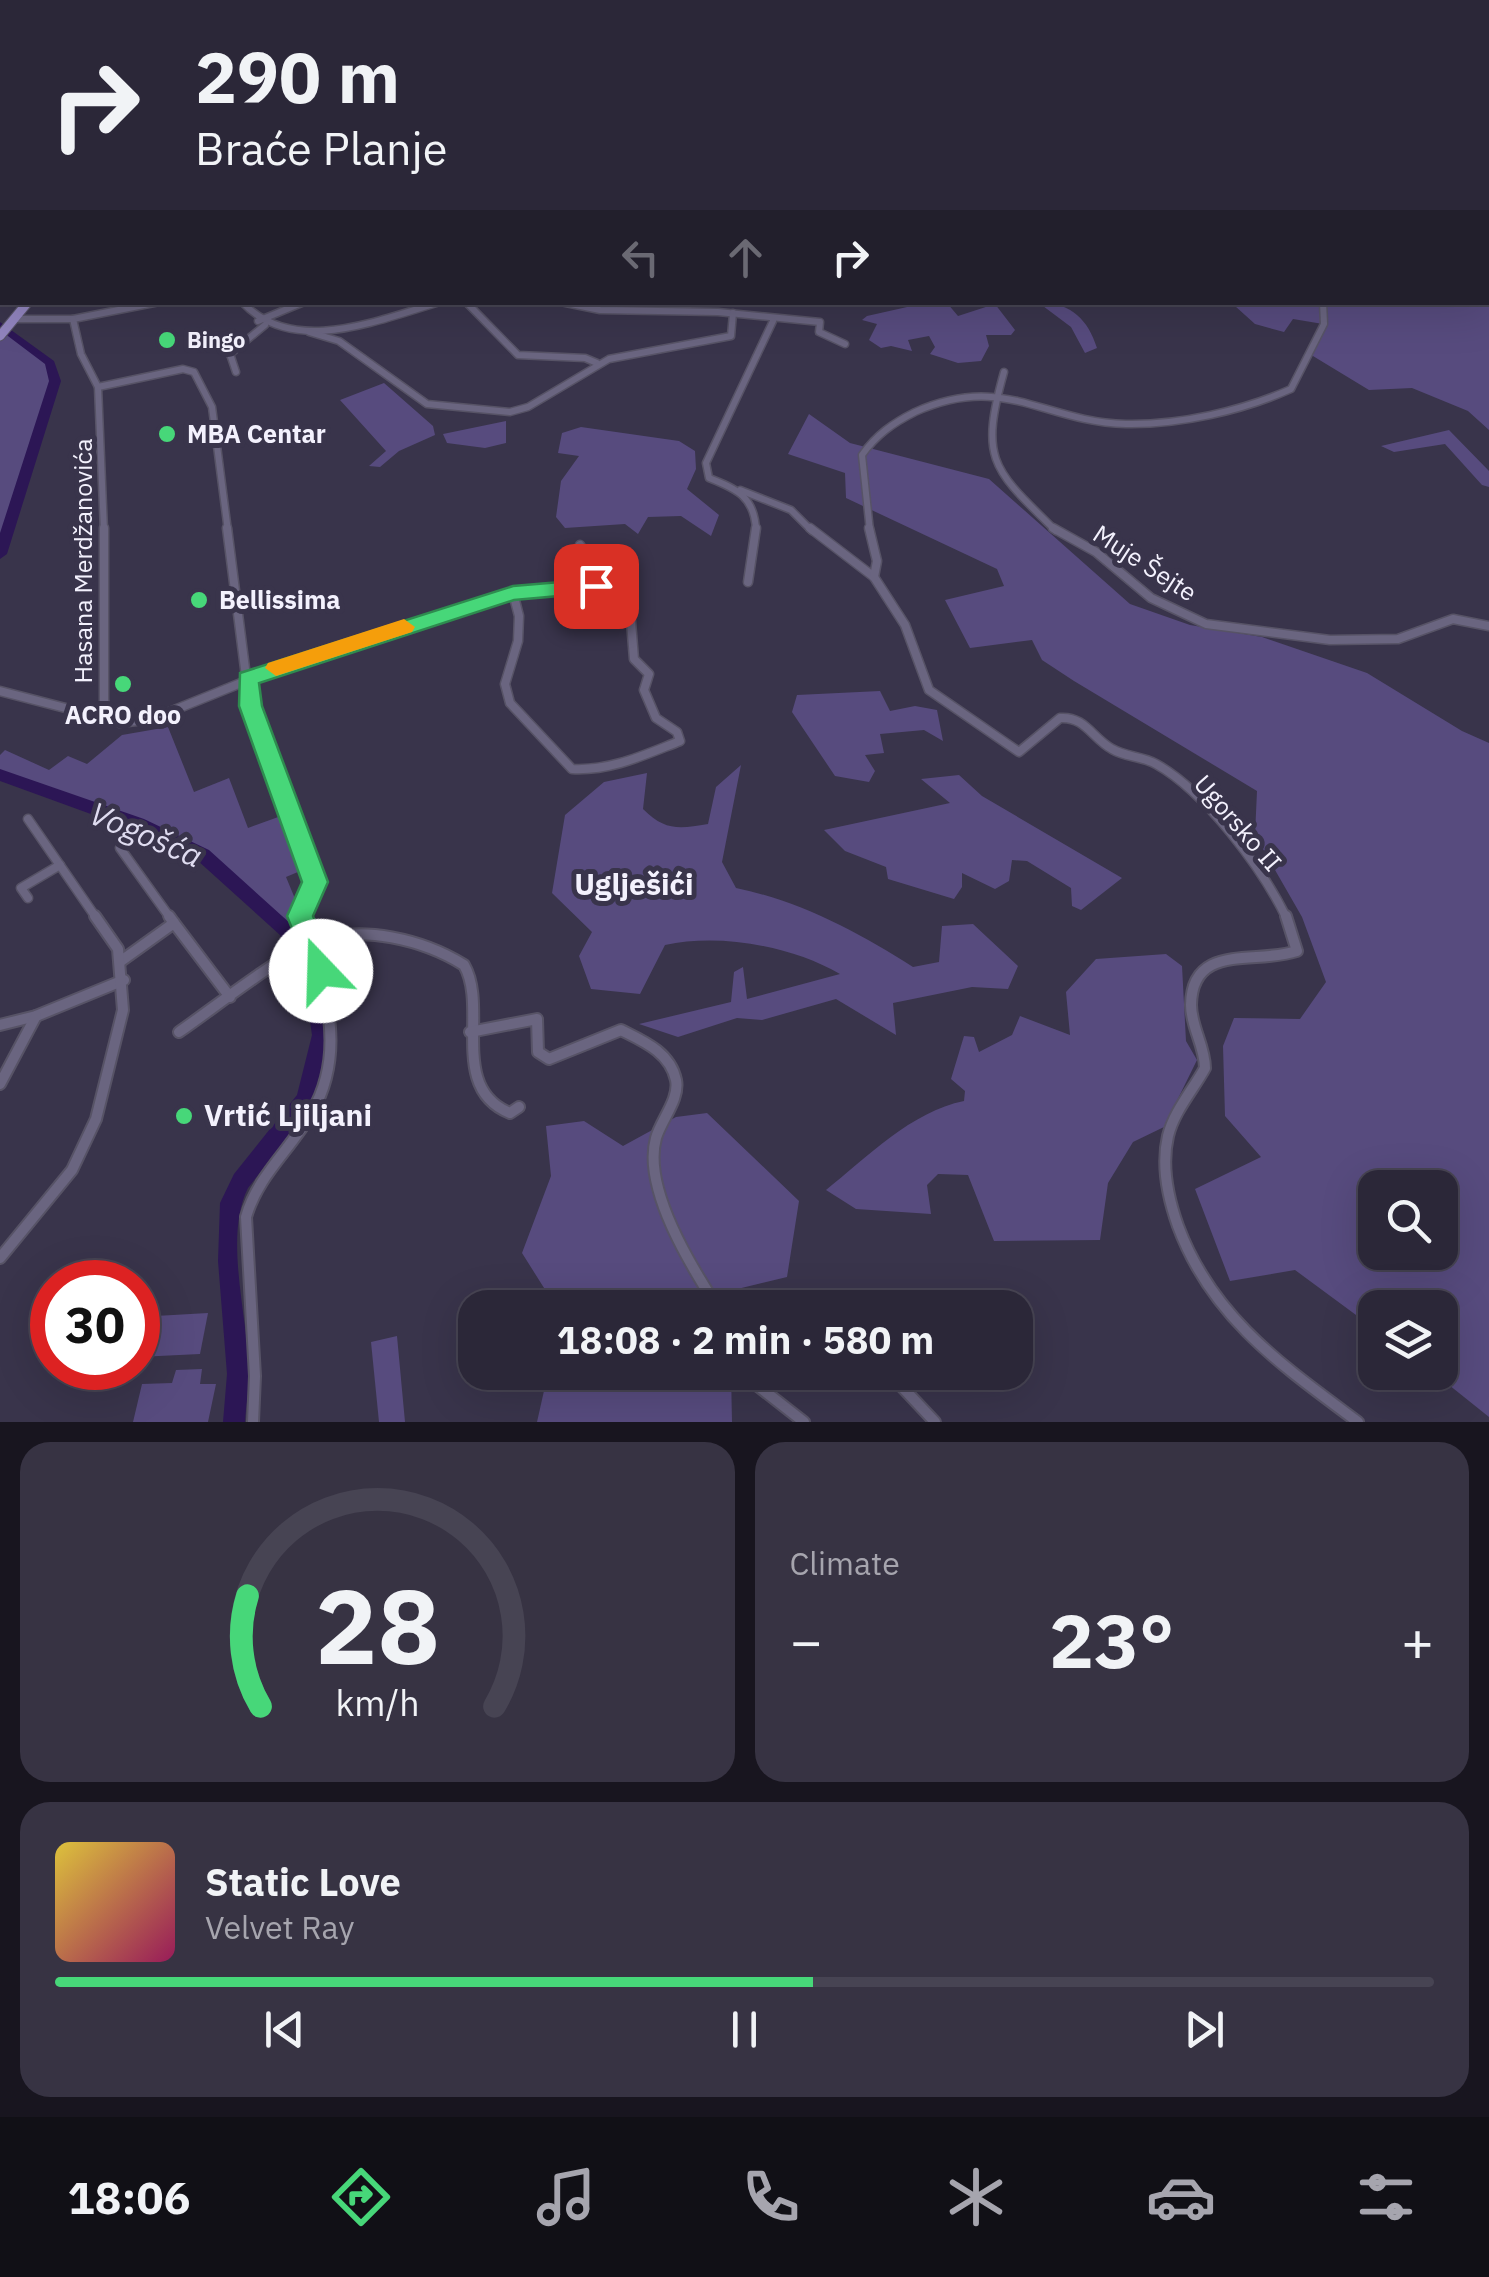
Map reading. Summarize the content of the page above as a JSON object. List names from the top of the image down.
{
  "streets": {
    "street": ["Hasana Merdžanovića", "Muje Šejte", "Ugorsko II"]
  },
  "districts": ["Uglješići"],
  "water": ["Vogošća"],
  "places": [
    "Bingo",
    "MBA Centar",
    "Bellissima",
    "ACRO doo",
    "Vrtić Ljiljani"
  ],
  "page": {
    "turn": ["290 m", "Braće Planje"],
    "limit": "30",
    "trip": "18:08 · 2 min · 580 m",
    "tile": "Climate",
    "heat": ["−", "23°", "+"],
    "song": ["Static Love", "Velvet Ray"],
    "tabs": "18:06",
    "gauge": ["28", "km/h"]
  }
}
